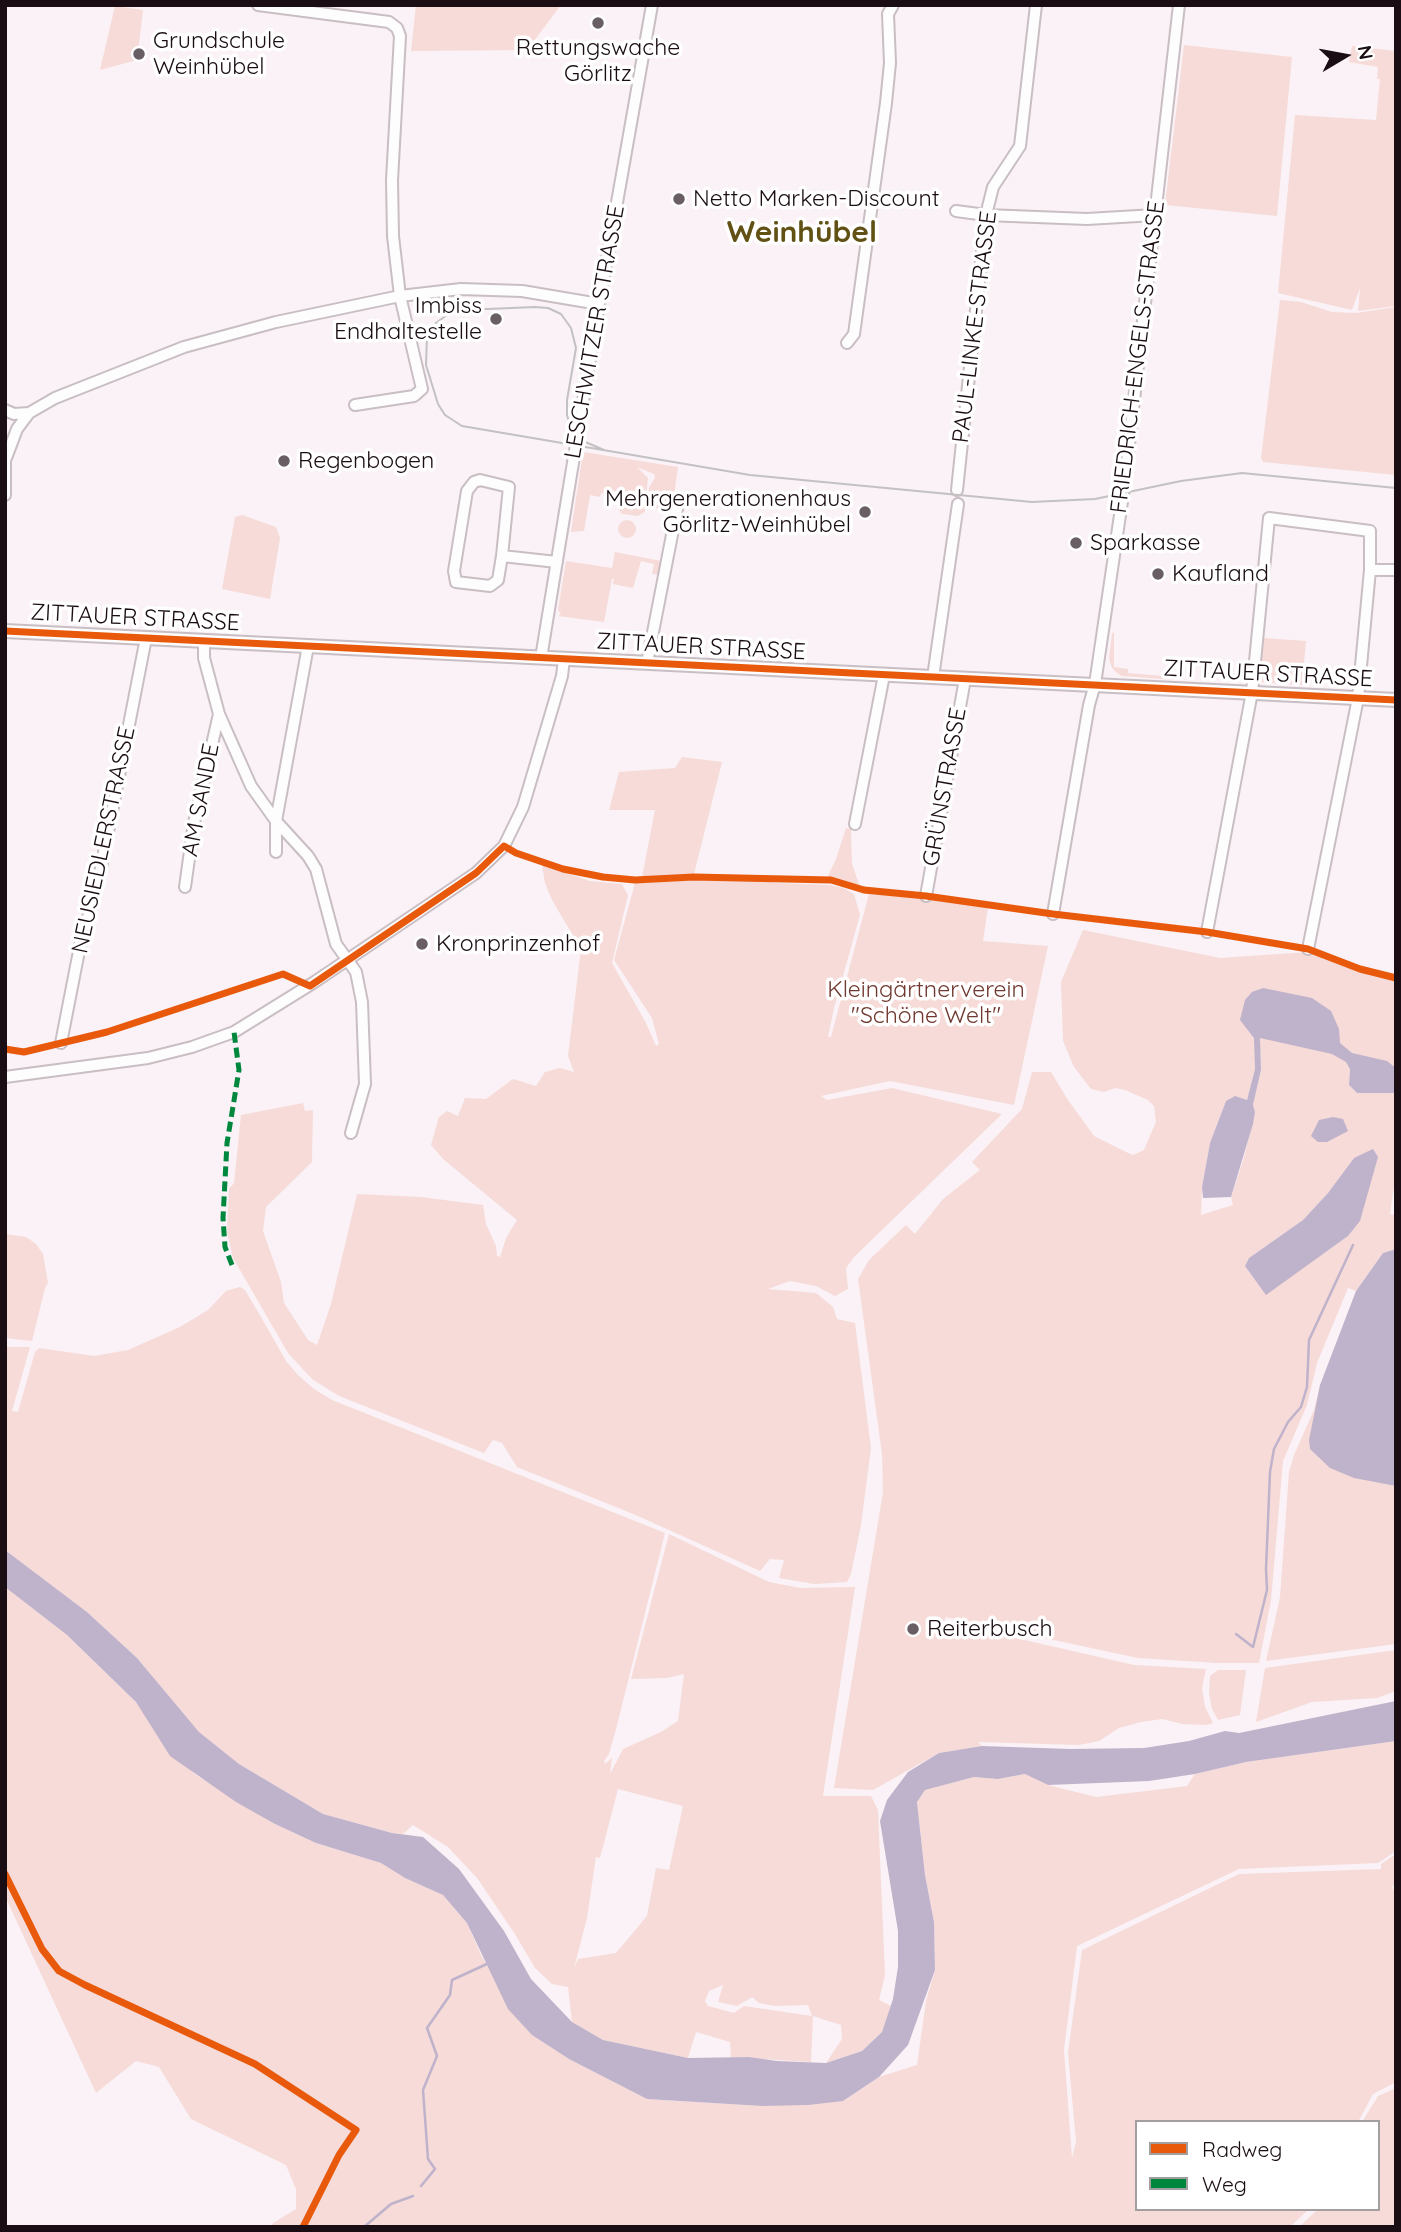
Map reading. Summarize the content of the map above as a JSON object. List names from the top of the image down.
{
  "streets": {
    "main road": ["ZITTAUER STRASSE"],
    "street": [
      "PAUL-LINKE-STRASSE",
      "LESCHWITZER STRASSE",
      "FRIEDRICH-ENGELS-STRASSE",
      "GRÜNSTRASSE",
      "AM SANDE",
      "NEUSIEDLERSTRASSE"
    ]
  },
  "crossings": [
    ["LESCHWITZER STRASSE", "ZITTAUER STRASSE"],
    ["FRIEDRICH-ENGELS-STRASSE", "ZITTAUER STRASSE"],
    ["ZITTAUER STRASSE", "GRÜNSTRASSE"],
    ["ZITTAUER STRASSE", "AM SANDE"],
    ["ZITTAUER STRASSE", "NEUSIEDLERSTRASSE"]
  ],
  "districts": ["Weinhübel"],
  "parks": ["Kleingärtnerverein \"Schöne Welt\""],
  "places": [
    "Rettungswache Görlitz",
    "Grundschule Weinhübel",
    "Netto Marken-Discount",
    "Imbiss Endhaltestelle",
    "Regenbogen",
    "Mehrgenerationenhaus Görlitz-Weinhübel",
    "Sparkasse",
    "Kaufland",
    "Kronprinzenhof",
    "Reiterbusch"
  ],
  "legend": ["Radweg", "Weg"],
  "north": "right"
}
